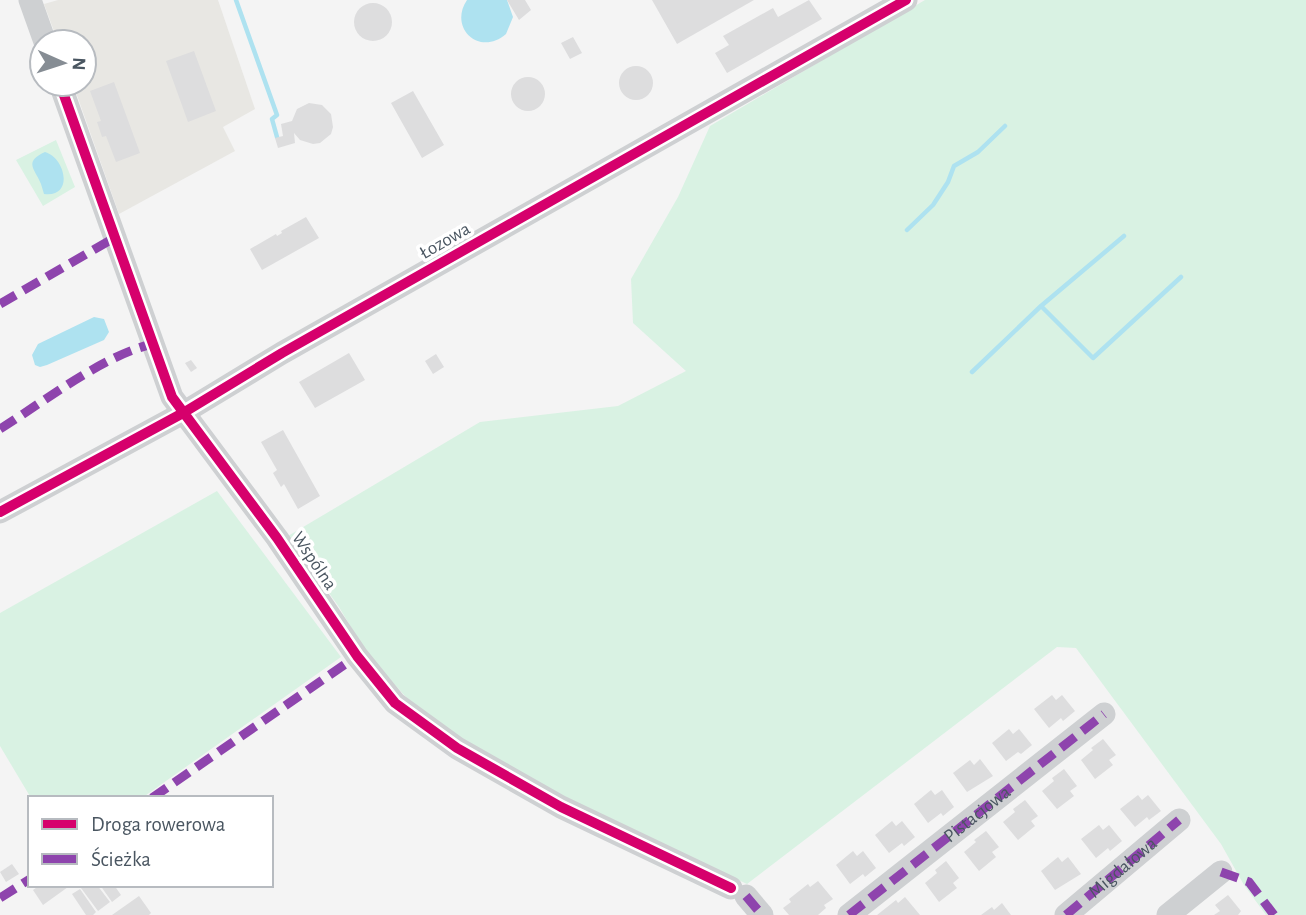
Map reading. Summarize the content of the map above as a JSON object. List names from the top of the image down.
{
  "streets": {
    "street": [
      "Łozowa",
      "Wspólna",
      "Pistacjowa",
      "Migdałowa"
    ]
  },
  "crossings": [
    ["Łozowa", "Wspólna"]
  ],
  "legend": ["Droga rowerowa", "Ścieżka"],
  "north": "right"
}
